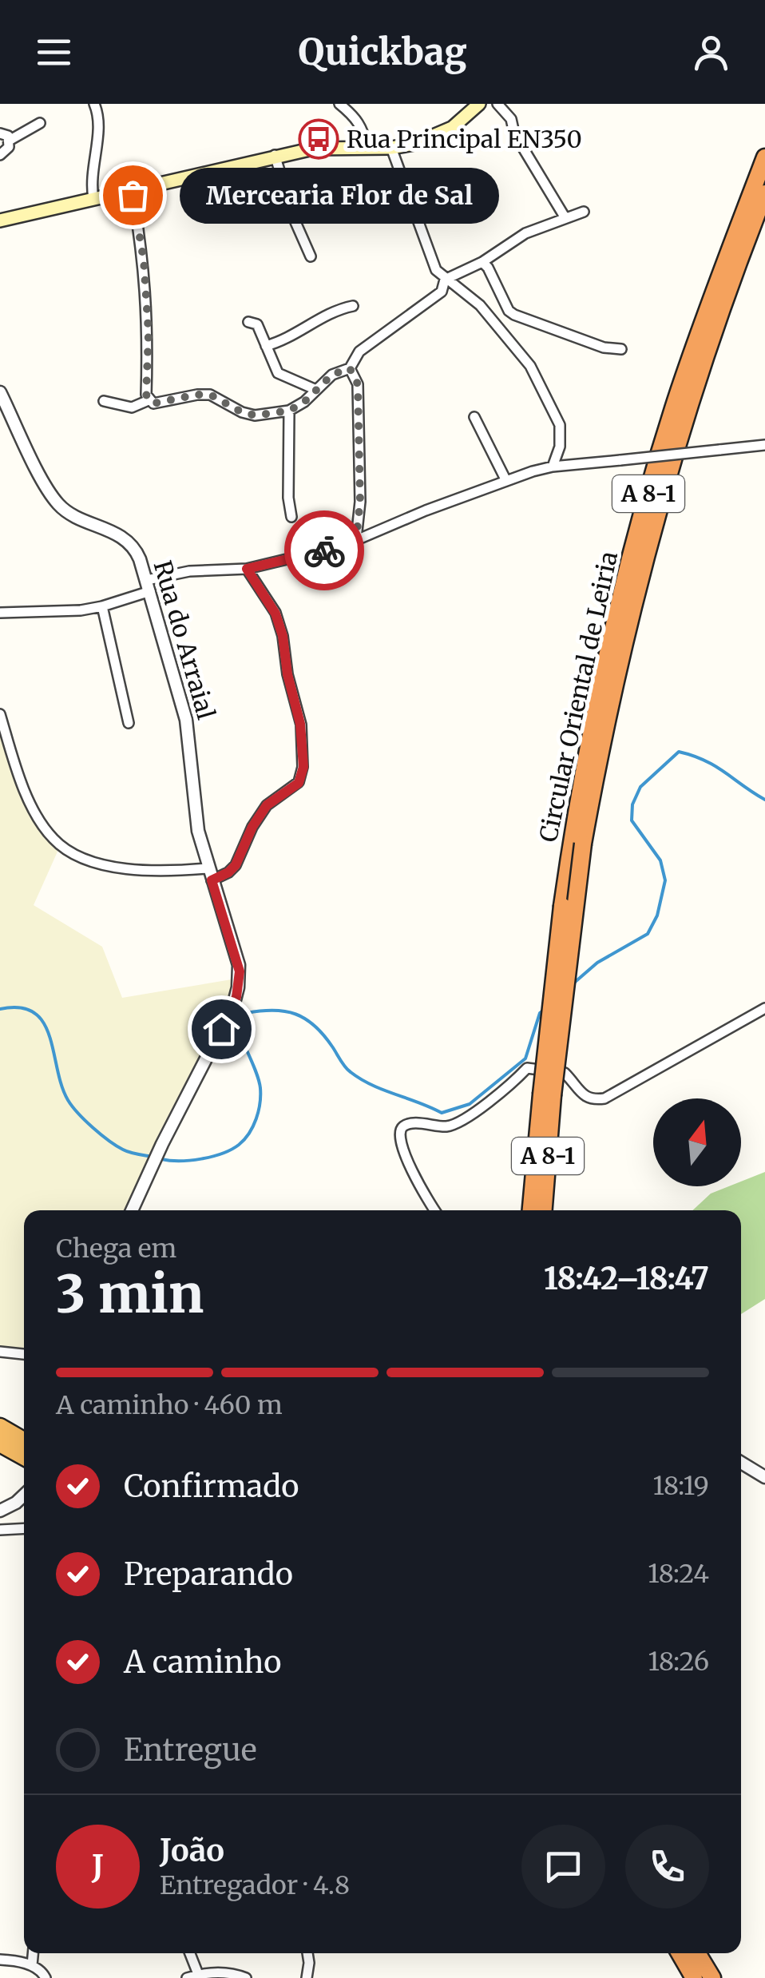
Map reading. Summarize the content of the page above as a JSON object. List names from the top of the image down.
{
  "streets": {
    "highway": ["A 8-1", "Circular Oriental de Leiria"],
    "street": ["Rua do Arraial"]
  },
  "places": {
    "bus stop": ["Rua Principal EN350"],
    "other": ["Mercearia Flor de Sal"]
  },
  "north": "top",
  "page": {
    "header": "Quickbag",
    "bubble": "Mercearia Flor de Sal",
    "heading": ["3 min", "Chega em", "18:42–18:47"],
    "panel": ["João", "Entregador · 4.8"],
    "bar": "A caminho · 460 m",
    "list": [
      ["Confirmado", "18:19"],
      ["Preparando", "18:24"],
      ["A caminho", "18:26"],
      "Entregue"
    ],
    "round": "J"
  }
}
